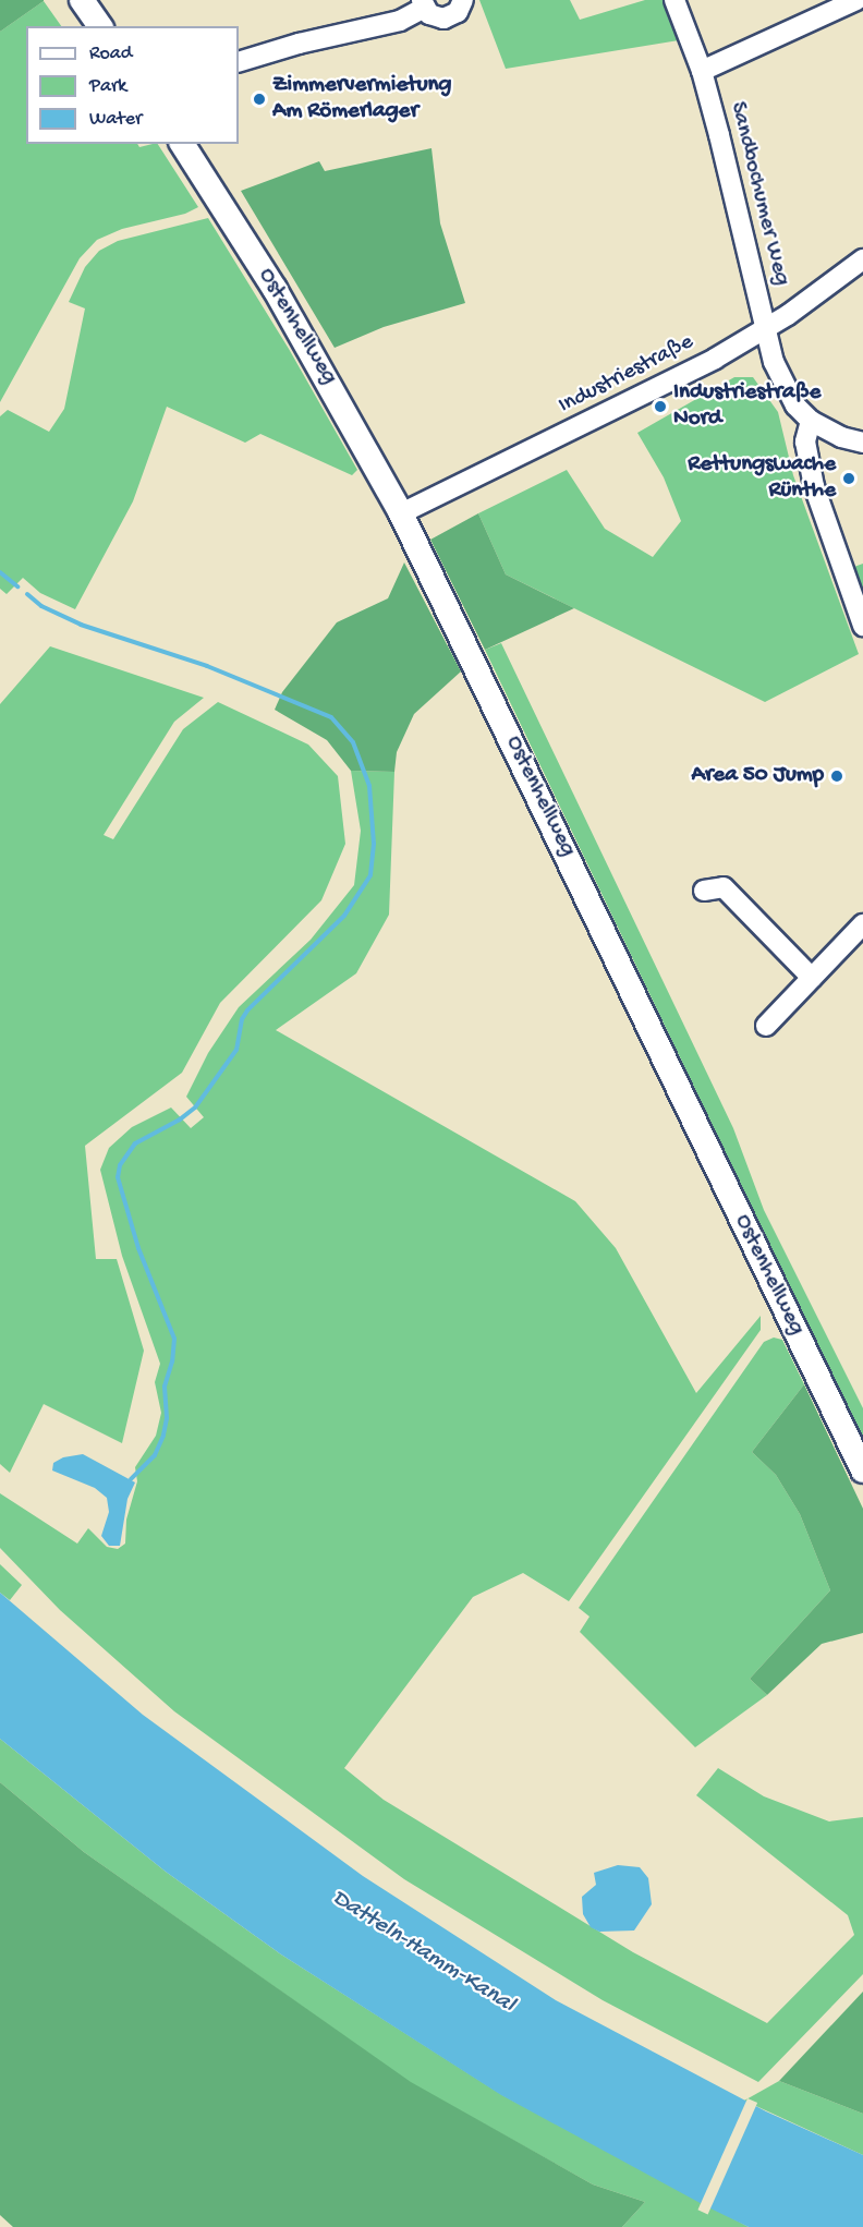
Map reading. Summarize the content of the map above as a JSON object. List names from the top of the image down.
{
  "streets": {
    "main road": ["Ostenhellweg"],
    "street": ["Sandbochumer Weg", "Industriestraße"]
  },
  "crossings": [
    ["Sandbochumer Weg", "Industriestraße"],
    ["Ostenhellweg", "Industriestraße"]
  ],
  "water": ["Datteln-Hamm-Kanal"],
  "places": [
    "Zimmervermietung Am Römerlager",
    "Industriestraße Nord",
    "Rettungswache Rünthe",
    "Area 50 Jump"
  ],
  "legend": ["Road", "Park", "Water"]
}
